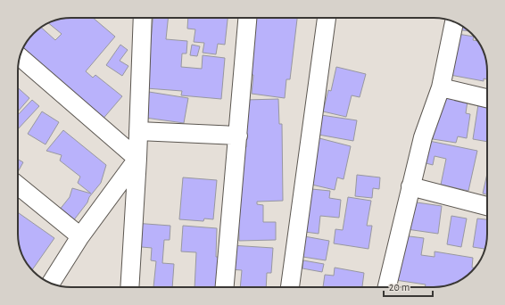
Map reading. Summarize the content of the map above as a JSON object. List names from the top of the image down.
{
  "scale_bar": "20 m"
}
